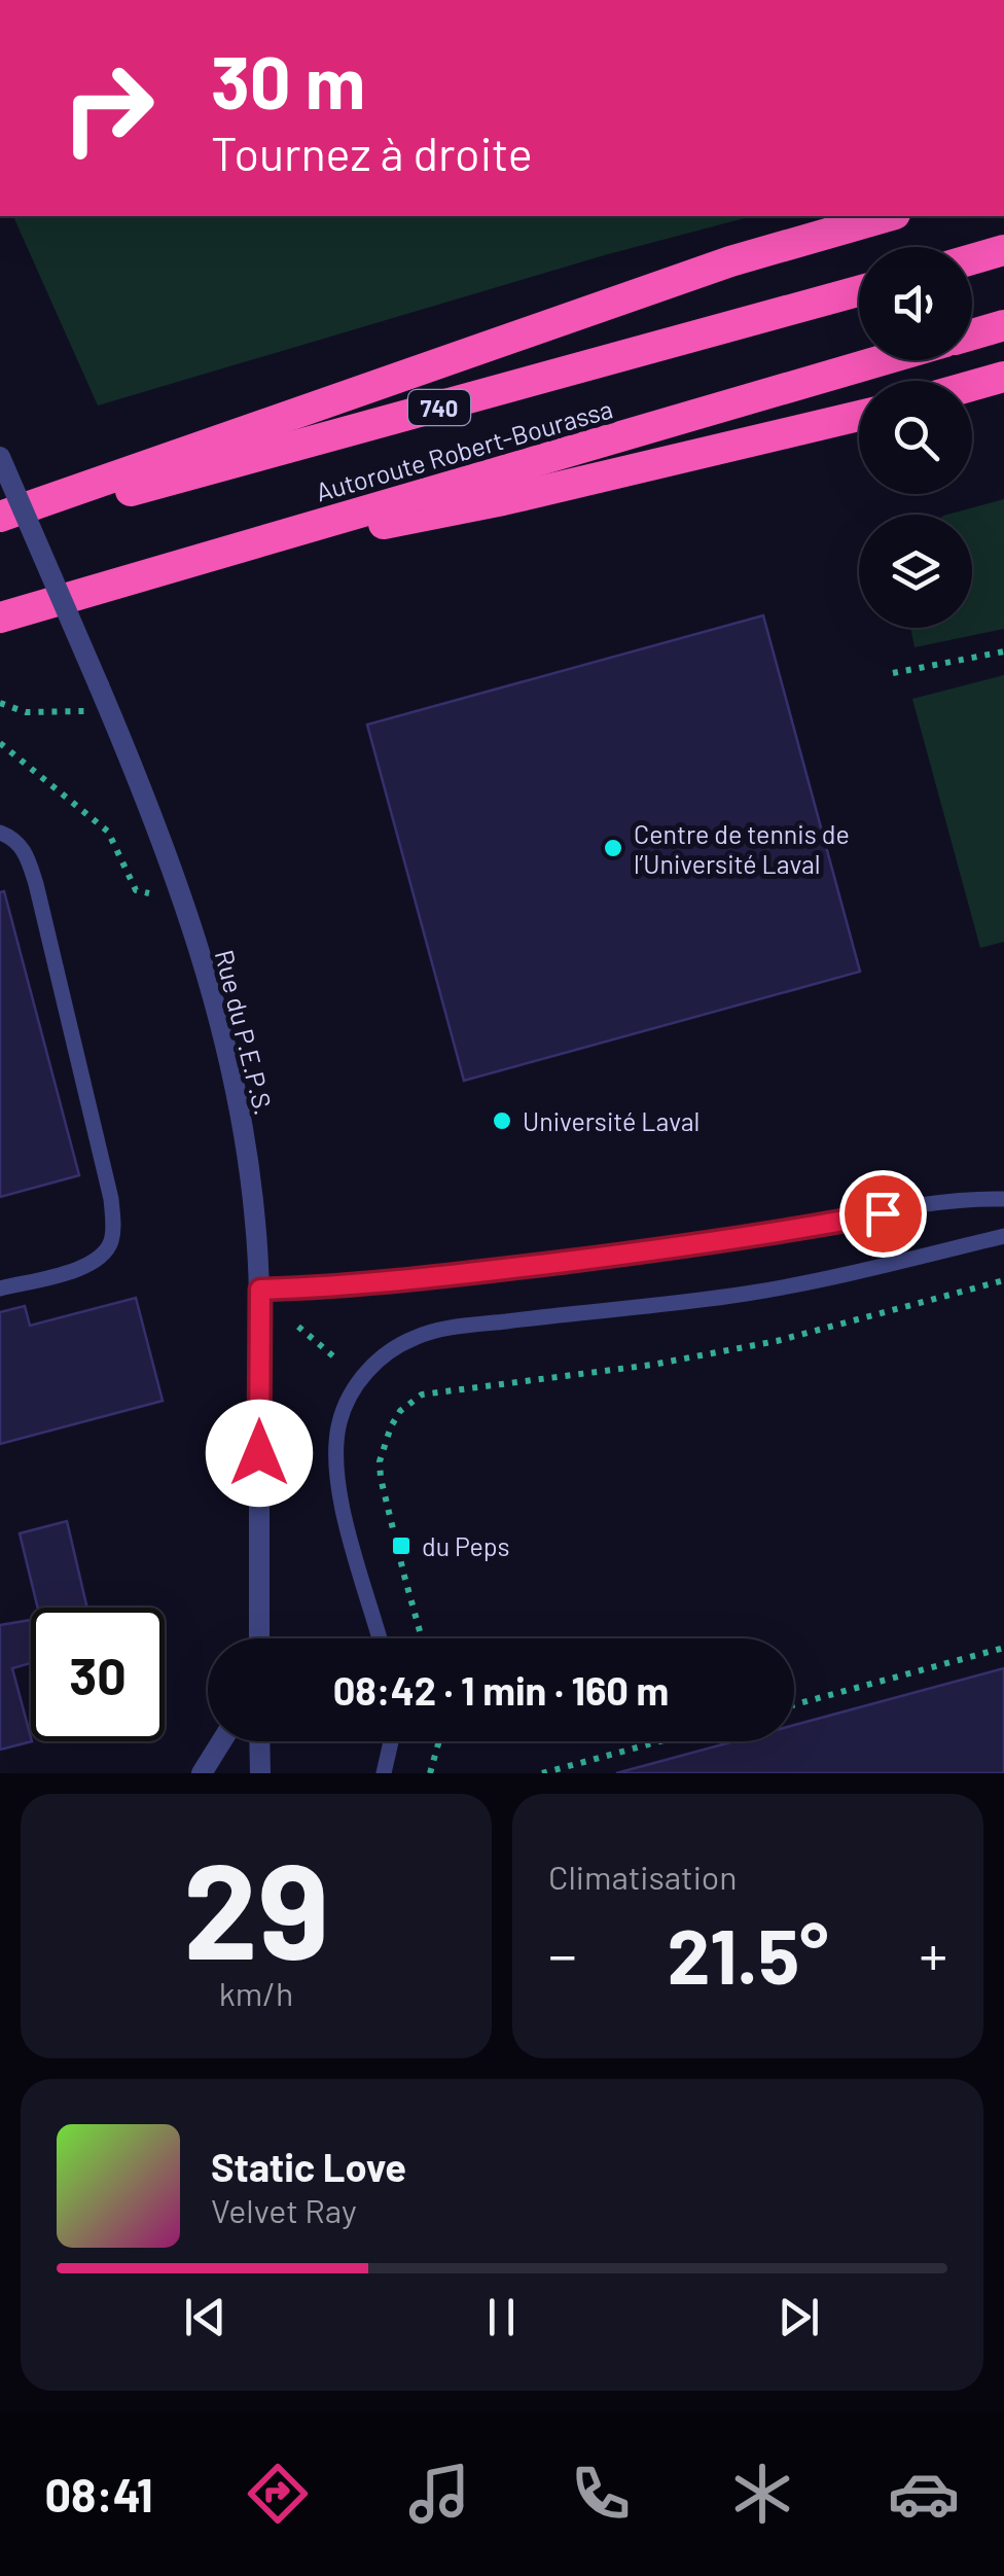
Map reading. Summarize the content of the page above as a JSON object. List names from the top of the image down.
{
  "streets": {
    "highway": ["740", "Autoroute Robert-Bourassa"],
    "street": ["Rue du P.E.P.S."]
  },
  "places": {
    "other": ["Centre de tennis de l’Université Laval", "Université Laval"],
    "transit": ["du Peps"]
  },
  "page": {
    "turn": ["30 m", "Tournez à droite"],
    "limit": "30",
    "trip": "08:42 · 1 min · 160 m",
    "tile": [
      ["29", "km/h"],
      "Climatisation"
    ],
    "heat": ["−", "21.5°", "+"],
    "song": ["Static Love", "Velvet Ray"],
    "tabs": "08:41"
  }
}
